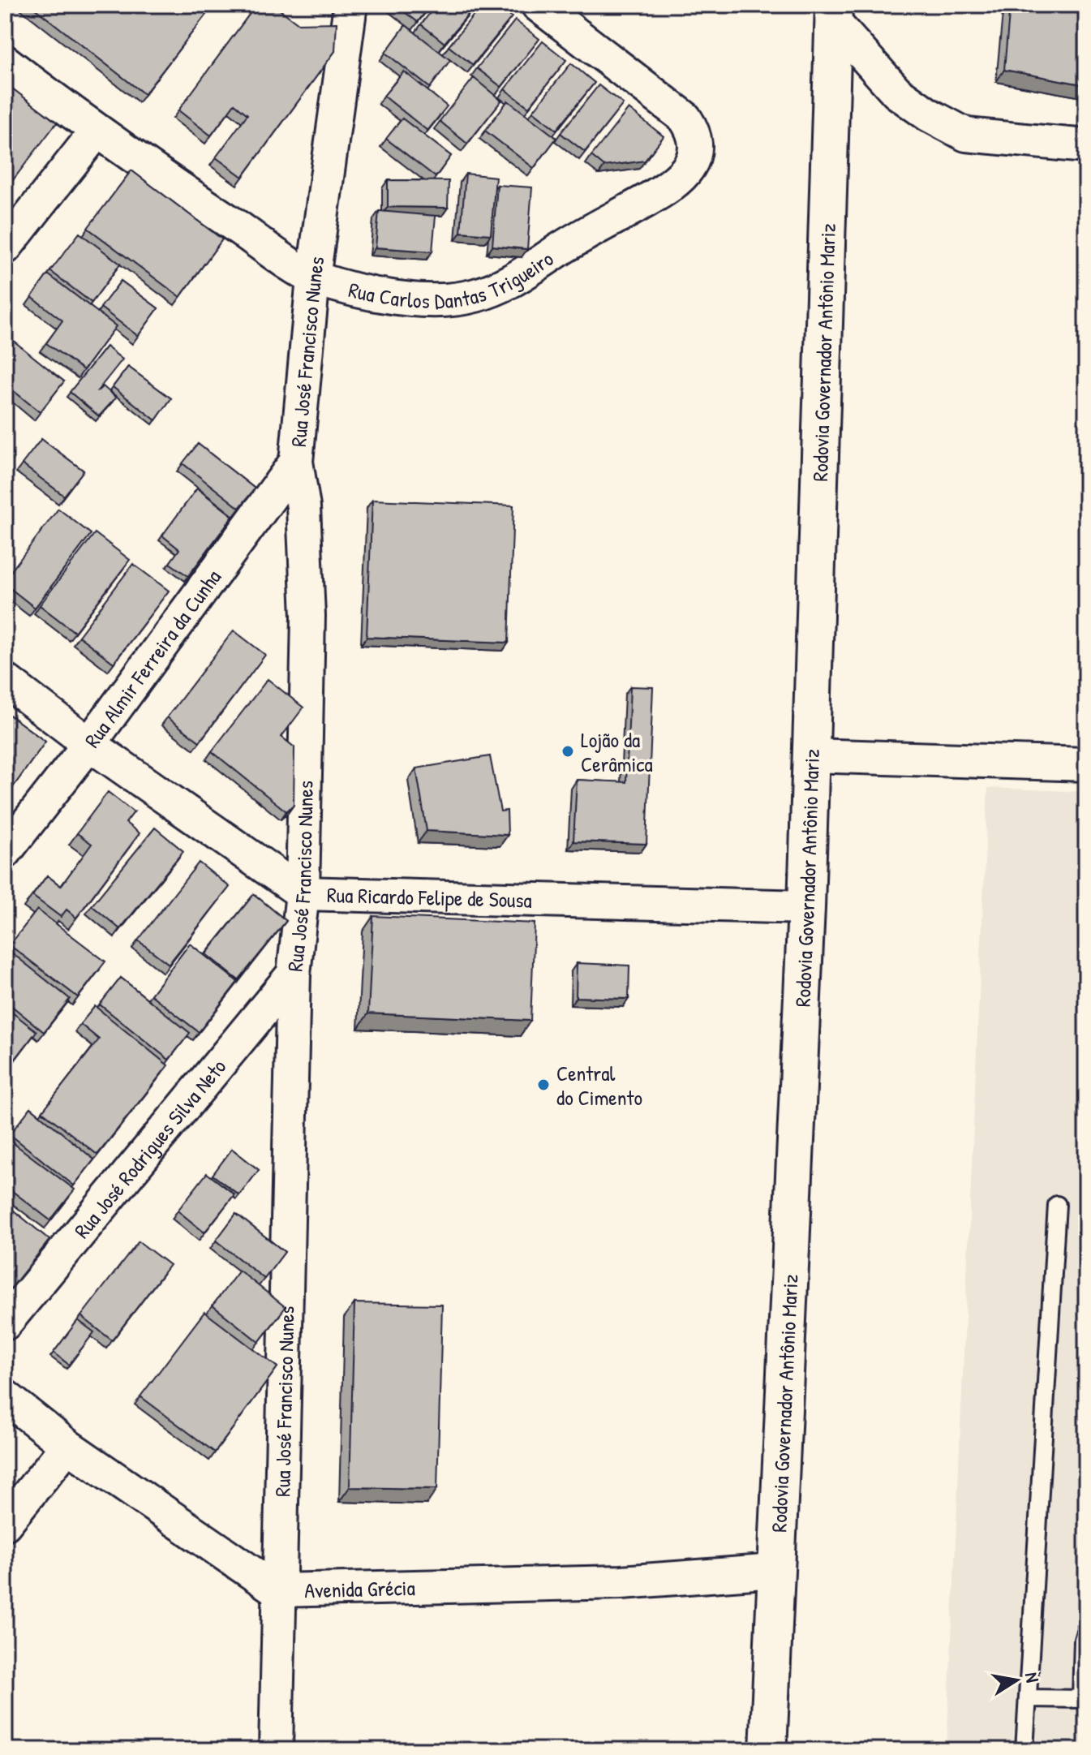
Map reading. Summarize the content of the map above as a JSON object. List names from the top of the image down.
{
  "streets": {
    "highway": ["Rodovia Governador Antônio Mariz"],
    "street": [
      "Rua Carlos Dantas Trigueiro",
      "Rua José Francisco Nunes",
      "Rua Almir Ferreira da Cunha",
      "Rua Ricardo Felipe de Sousa",
      "Rua José Rodrigues Silva Neto",
      "Avenida Grécia"
    ]
  },
  "crossings": [
    ["Rua Carlos Dantas Trigueiro", "Rua José Francisco Nunes"],
    ["Rua José Francisco Nunes", "Rua Almir Ferreira da Cunha"],
    ["Rua José Francisco Nunes", "Rua Ricardo Felipe de Sousa"],
    ["Rua José Francisco Nunes", "Rua José Rodrigues Silva Neto"],
    ["Rua José Francisco Nunes", "Avenida Grécia"],
    ["Rodovia Governador Antônio Mariz", "Rua Ricardo Felipe de Sousa"],
    ["Rodovia Governador Antônio Mariz", "Avenida Grécia"],
    ["Rua Almir Ferreira da Cunha", "Rua Ricardo Felipe de Sousa"]
  ],
  "places": ["Lojão da Cerâmica", "Central do Cimento"],
  "north": "right"
}
